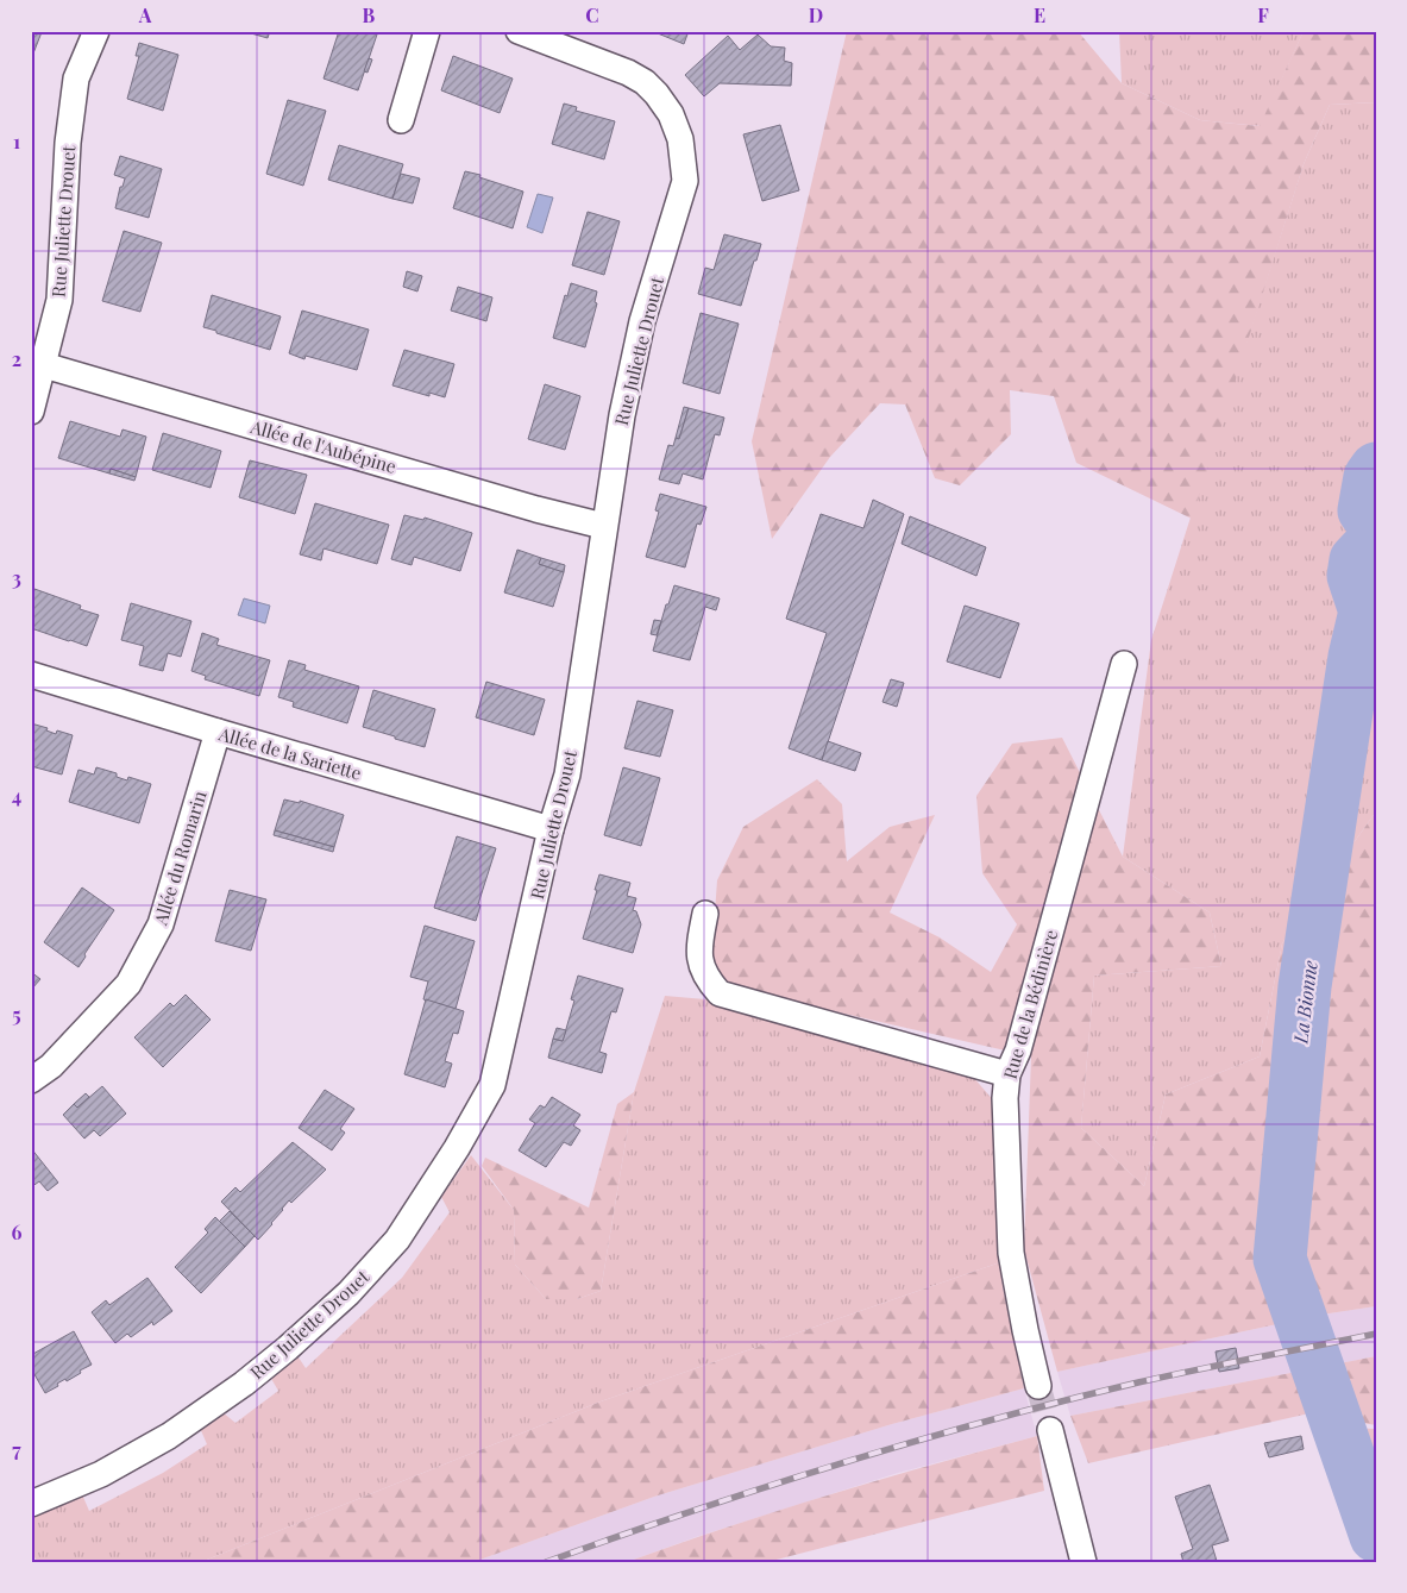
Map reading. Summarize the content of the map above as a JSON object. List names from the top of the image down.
{
  "streets": {
    "street": [
      "Rue Juliette Drouet",
      "Allée de l'Aubépine",
      "Allée de la Sariette",
      "Allée du Romarin",
      "Rue de la Bédinière"
    ]
  },
  "crossings": [
    ["Rue Juliette Drouet", "Allée de l'Aubépine"],
    ["Rue Juliette Drouet", "Allée de la Sariette"],
    ["Allée de la Sariette", "Allée du Romarin"]
  ],
  "water": ["La Bionne"],
  "grid": {
    "columns": [
      "A",
      "B",
      "C",
      "D",
      "E",
      "F"
    ],
    "rows": [
      "1",
      "2",
      "3",
      "4",
      "5",
      "6",
      "7"
    ]
  }
}
